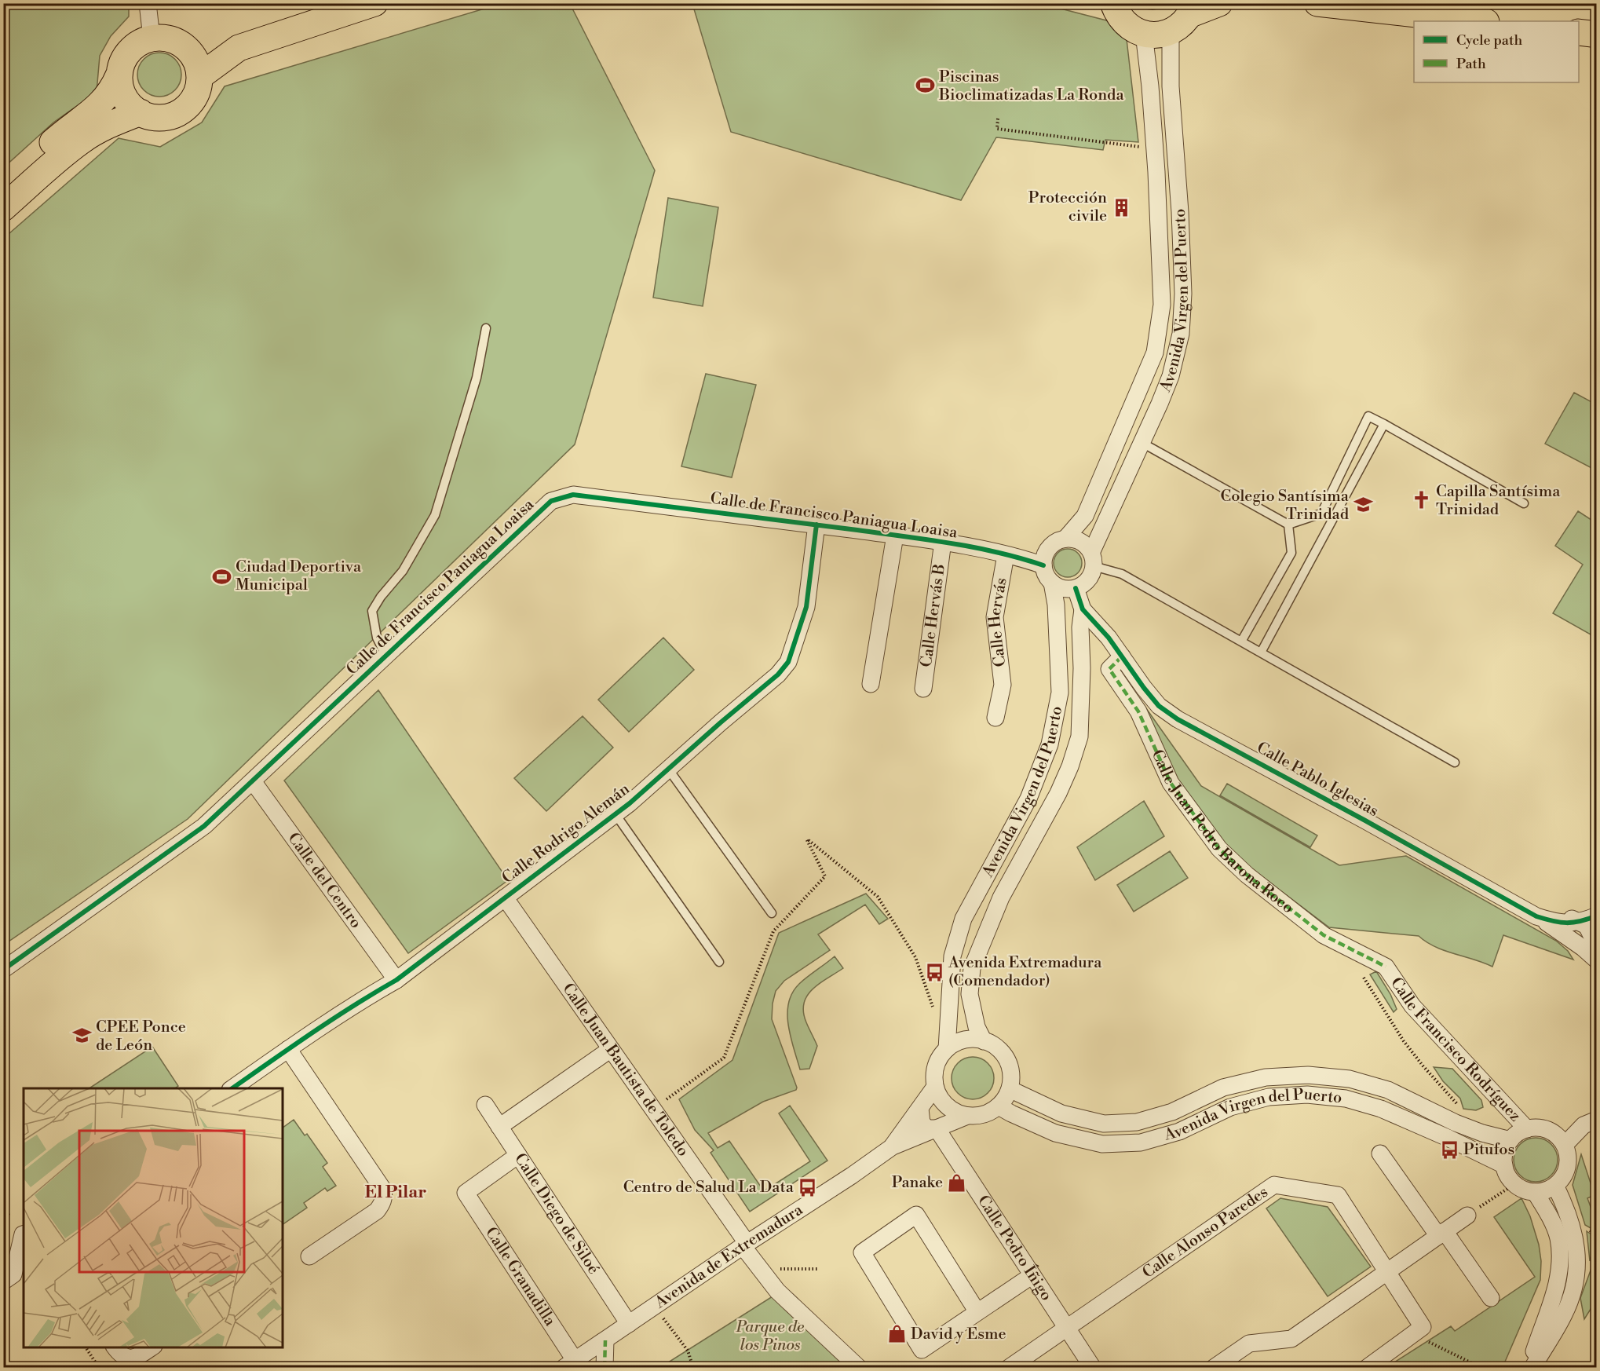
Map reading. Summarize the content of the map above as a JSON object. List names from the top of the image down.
{
  "streets": {
    "street": [
      "Avenida Virgen del Puerto",
      "Calle de Francisco Paniagua Loaisa",
      "Calle Hervás B",
      "Calle Hervás",
      "Calle Pablo Iglesias",
      "Calle Juan Pedro Barona Roco",
      "Calle Rodrigo Alemán",
      "Calle del Centro",
      "Calle Francisco Rodríguez",
      "Calle Juan Bautista de Toledo",
      "Calle Diego de Siloé",
      "Calle Alonso Paredes",
      "Calle Pedro Íñigo",
      "Avenida de Extremadura",
      "Calle Granadilla"
    ]
  },
  "crossings": [
    ["Avenida Virgen del Puerto", "Calle de Francisco Paniagua Loaisa"],
    ["Avenida Virgen del Puerto", "Calle Pablo Iglesias"],
    ["Avenida Virgen del Puerto", "Calle Francisco Rodríguez"],
    ["Calle de Francisco Paniagua Loaisa", "Calle Hervás B"],
    ["Calle de Francisco Paniagua Loaisa", "Calle Hervás"],
    ["Calle de Francisco Paniagua Loaisa", "Calle Pablo Iglesias"],
    ["Calle de Francisco Paniagua Loaisa", "Calle Rodrigo Alemán"],
    ["Calle de Francisco Paniagua Loaisa", "Calle del Centro"],
    ["Calle Pablo Iglesias", "Calle Juan Pedro Barona Roco"],
    ["Calle Juan Pedro Barona Roco", "Calle Francisco Rodríguez"],
    ["Calle Rodrigo Alemán", "Calle del Centro"],
    ["Calle Rodrigo Alemán", "Calle Juan Bautista de Toledo"],
    ["Calle Juan Bautista de Toledo", "Avenida de Extremadura"],
    ["Calle Diego de Siloé", "Avenida de Extremadura"],
    ["Calle Diego de Siloé", "Calle Granadilla"],
    ["Calle Alonso Paredes", "Calle Pedro Íñigo"],
    ["Avenida de Extremadura", "Calle Granadilla"]
  ],
  "districts": ["El Pilar"],
  "parks": ["Parque de los Pinos"],
  "places": {
    "sports": ["Piscinas Bioclimatizadas La Ronda", "Ciudad Deportiva Municipal"],
    "building": ["Protección civile"],
    "church": ["Capilla Santísima Trinidad"],
    "school or university": ["Colegio Santísima Trinidad", "CPEE Ponce de León"],
    "bus stop": ["Avenida Extremadura (Comendador)", "Pitufos", "Centro de Salud La Data"],
    "shop": ["Panake", "David y Esme"]
  },
  "legend": ["Cycle path", "Path"]
}
